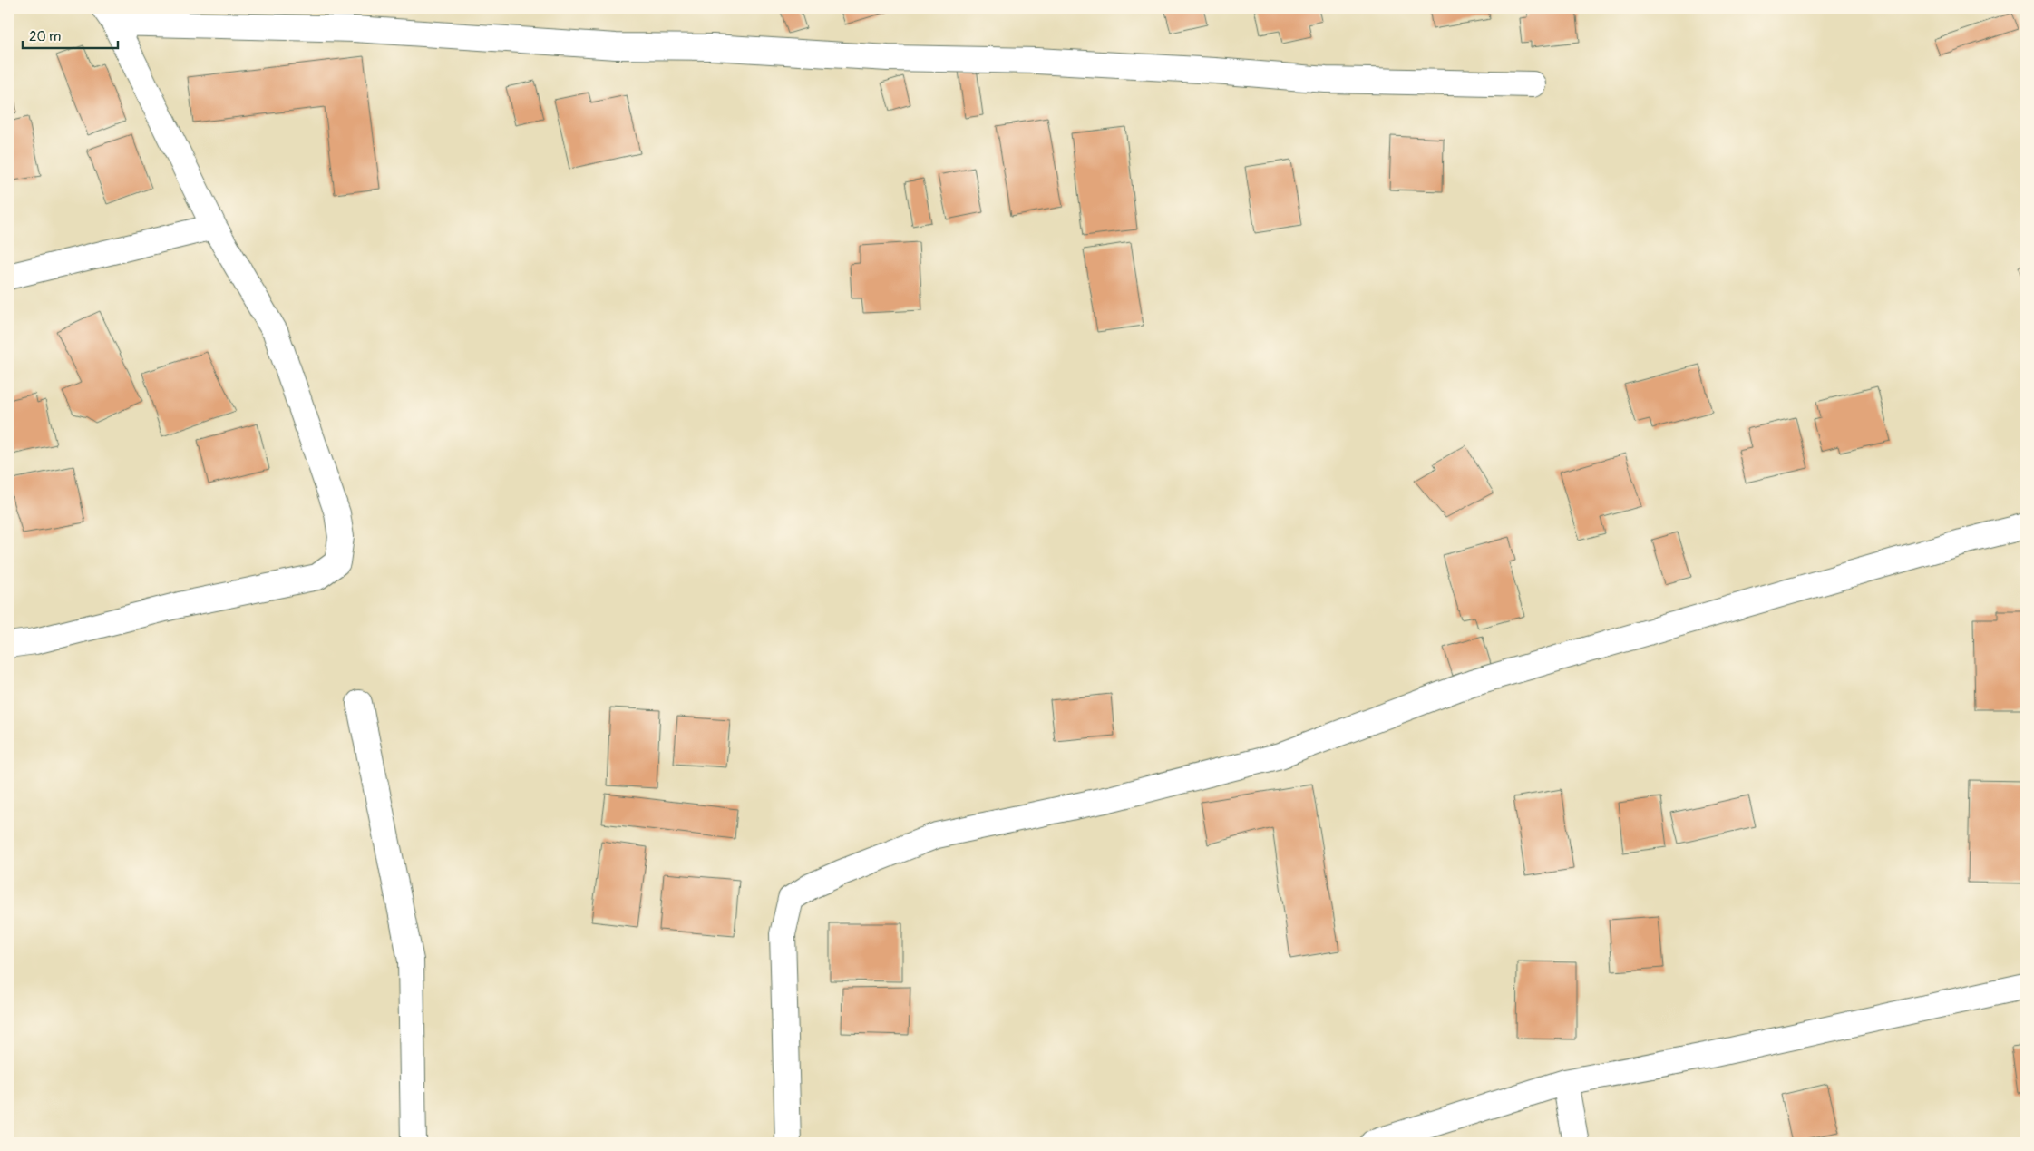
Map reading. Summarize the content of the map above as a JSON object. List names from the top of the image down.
{
  "scale_bar": "20 m"
}
